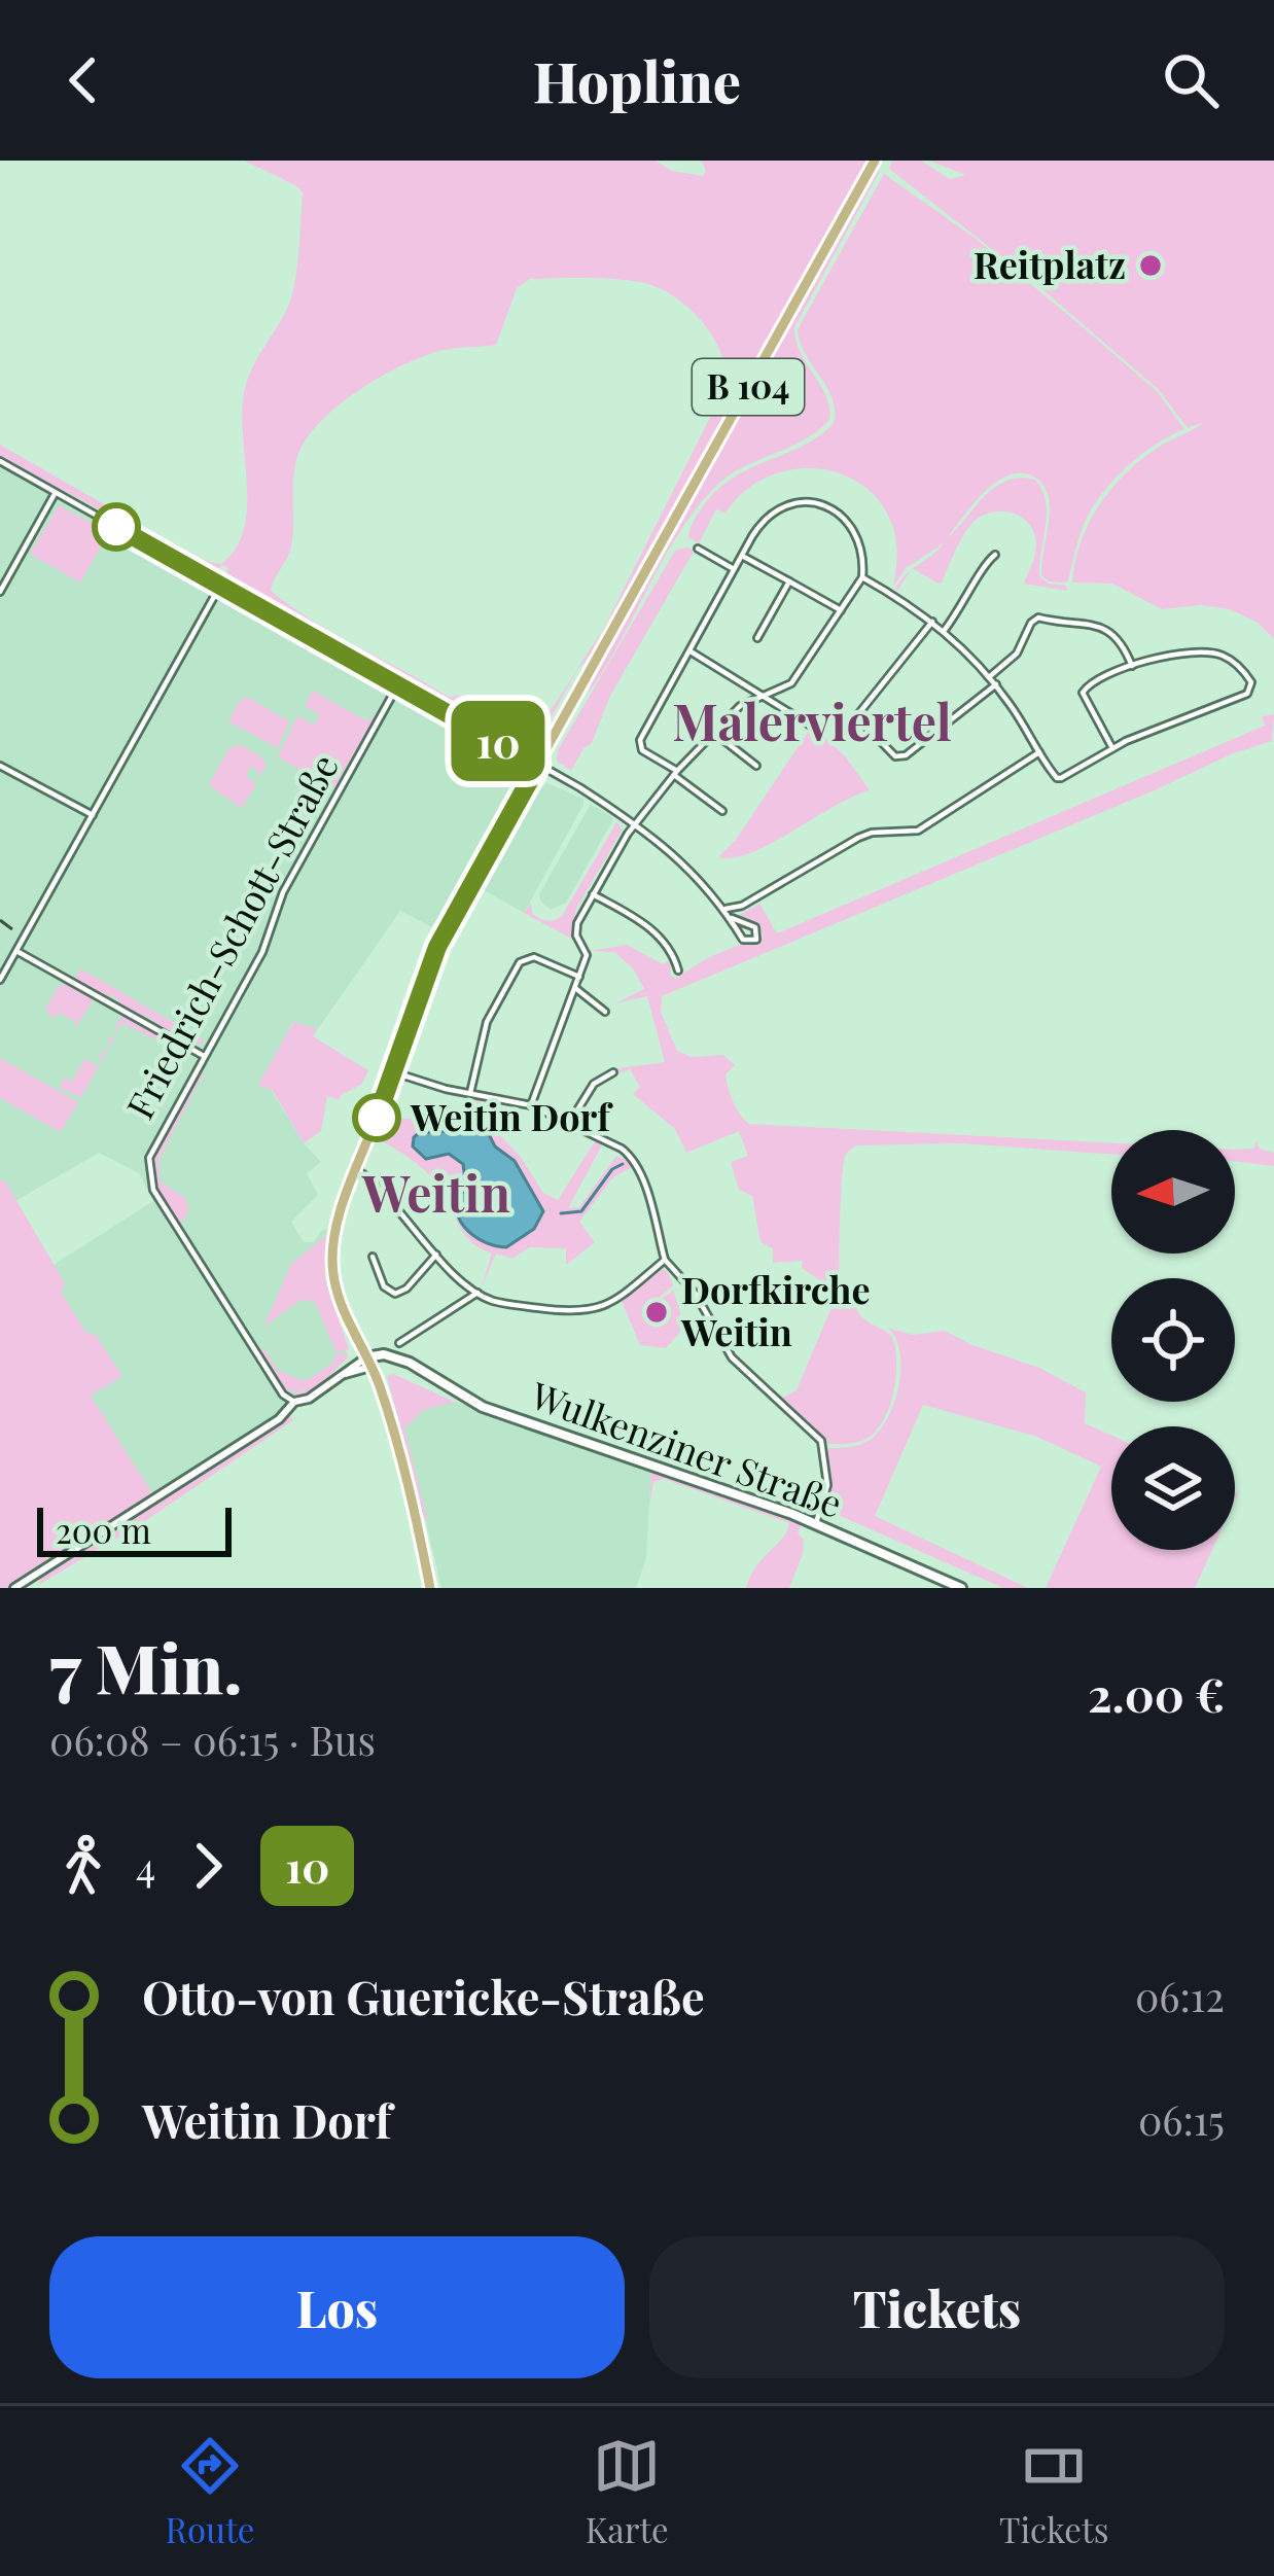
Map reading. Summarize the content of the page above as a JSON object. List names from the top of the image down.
{
  "streets": {
    "main road": ["B 104", "Wulkenziner Straße"],
    "street": ["Friedrich-Schott-Straße"]
  },
  "crossings": [
    ["B 104", "Wulkenziner Straße"]
  ],
  "districts": ["Malerviertel", "Weitin"],
  "places": ["Reitplatz", "Weitin Dorf", "Dorfkirche Weitin"],
  "lines": ["bus line 10"],
  "scale_bar": "200 m",
  "north": "left",
  "page": {
    "header": "Hopline",
    "on_map": "10",
    "scale": "200 m",
    "heading": ["7 Min.", "06:08 – 06:15 · Bus", "2.00 €"],
    "legs": ["4", "10"],
    "list": [
      {
        "name": "Otto-von Guericke-Straße",
        "value": "06:12"
      },
      {
        "name": "Weitin Dorf",
        "value": "06:15"
      }
    ],
    "buttons": ["Los", "Tickets"],
    "tabs": ["Route", "Karte", "Tickets"]
  }
}
